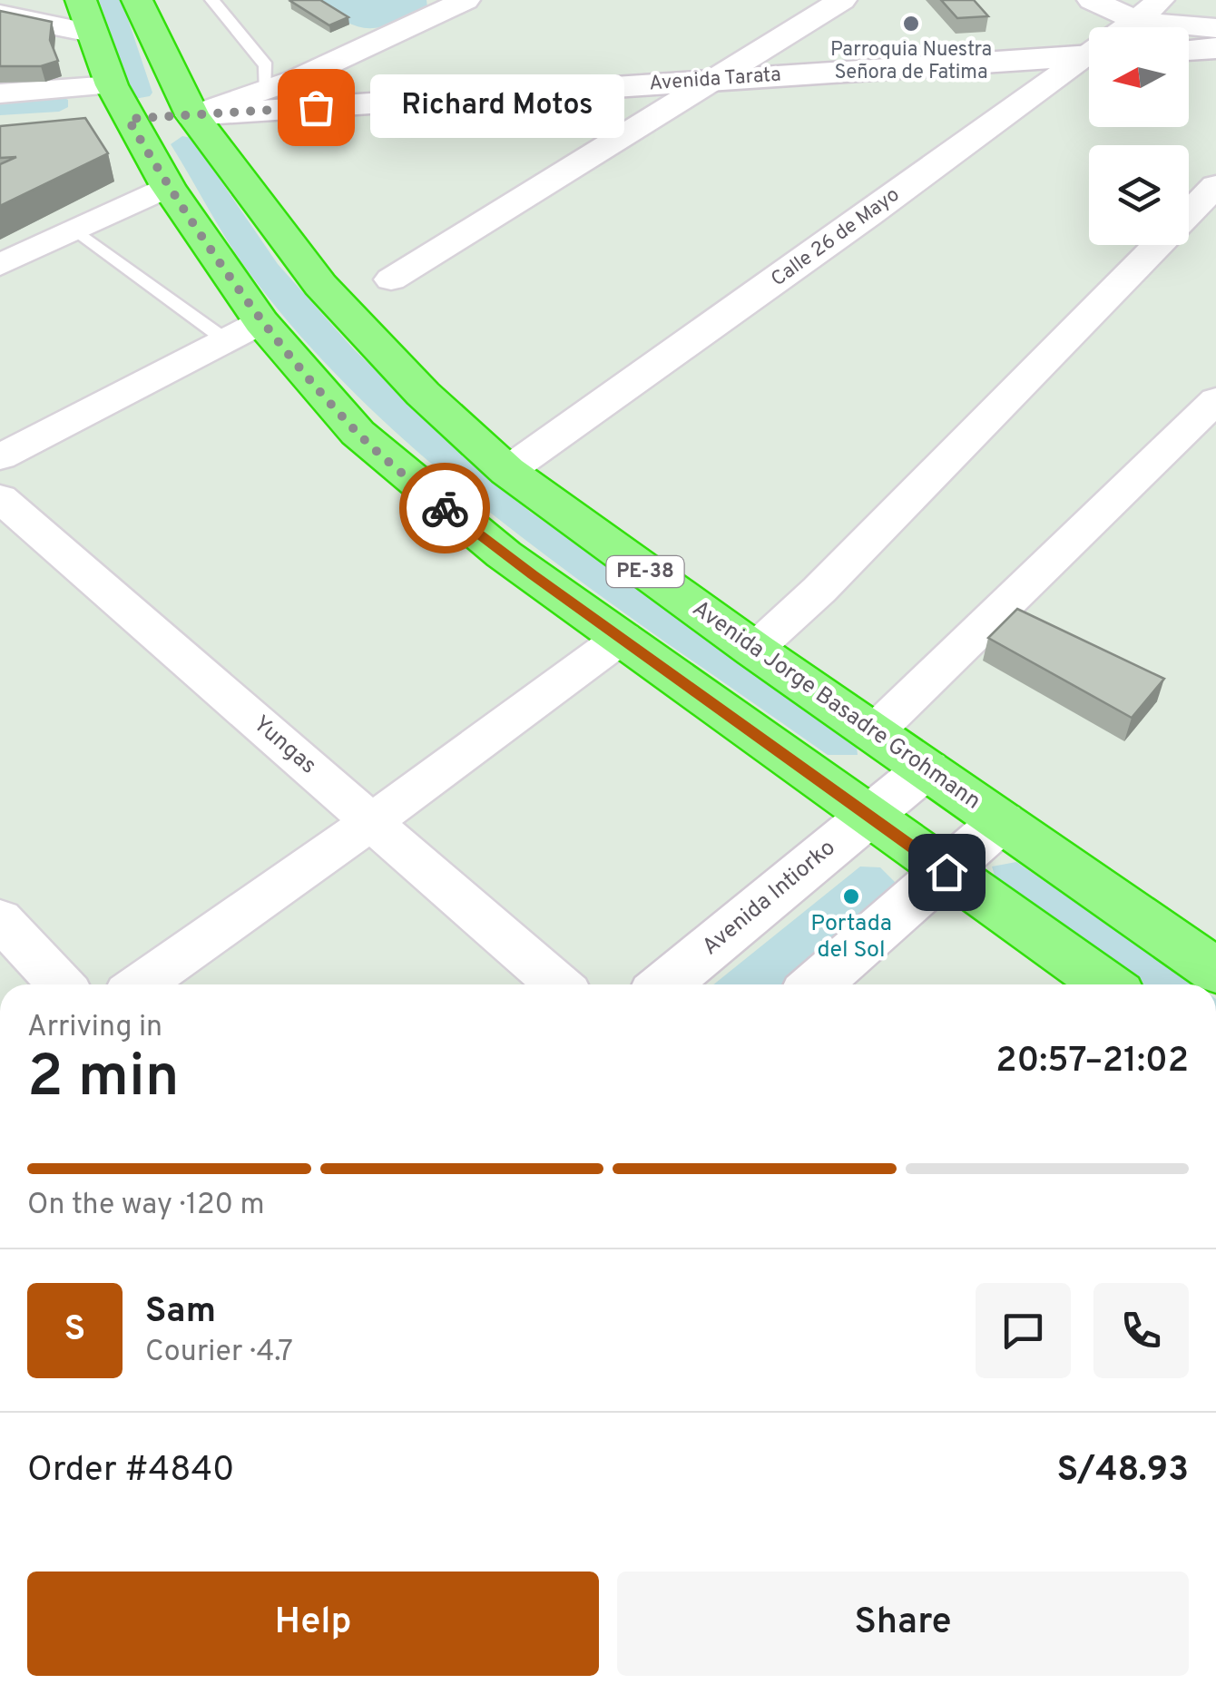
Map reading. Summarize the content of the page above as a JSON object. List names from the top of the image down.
{
  "streets": {
    "highway": ["Avenida Tarata", "PE-38", "Avenida Jorge Basadre Grohmann"],
    "street": ["Calle 26 de Mayo", "Yungas", "Avenida Intiorko"]
  },
  "crossings": [
    ["Avenida Tarata", "PE-38"],
    ["Avenida Tarata", "Avenida Jorge Basadre Grohmann"],
    ["Calle 26 de Mayo", "Avenida Jorge Basadre Grohmann"],
    ["PE-38", "Avenida Intiorko"],
    ["Avenida Jorge Basadre Grohmann", "Avenida Intiorko"]
  ],
  "places": ["Parroquia Nuestra Señora de Fatima", "Richard Motos", "Portada del Sol"],
  "north": "left",
  "page": {
    "bubble": "Richard Motos",
    "heading": ["2 min", "Arriving in", "20:57–21:02"],
    "panel": [
      "Sam",
      "Courier · 4.7",
      "Order #4840",
      "S/48.93"
    ],
    "bar": "On the way · 120 m",
    "round": "S",
    "buttons": ["Help", "Share"]
  }
}
